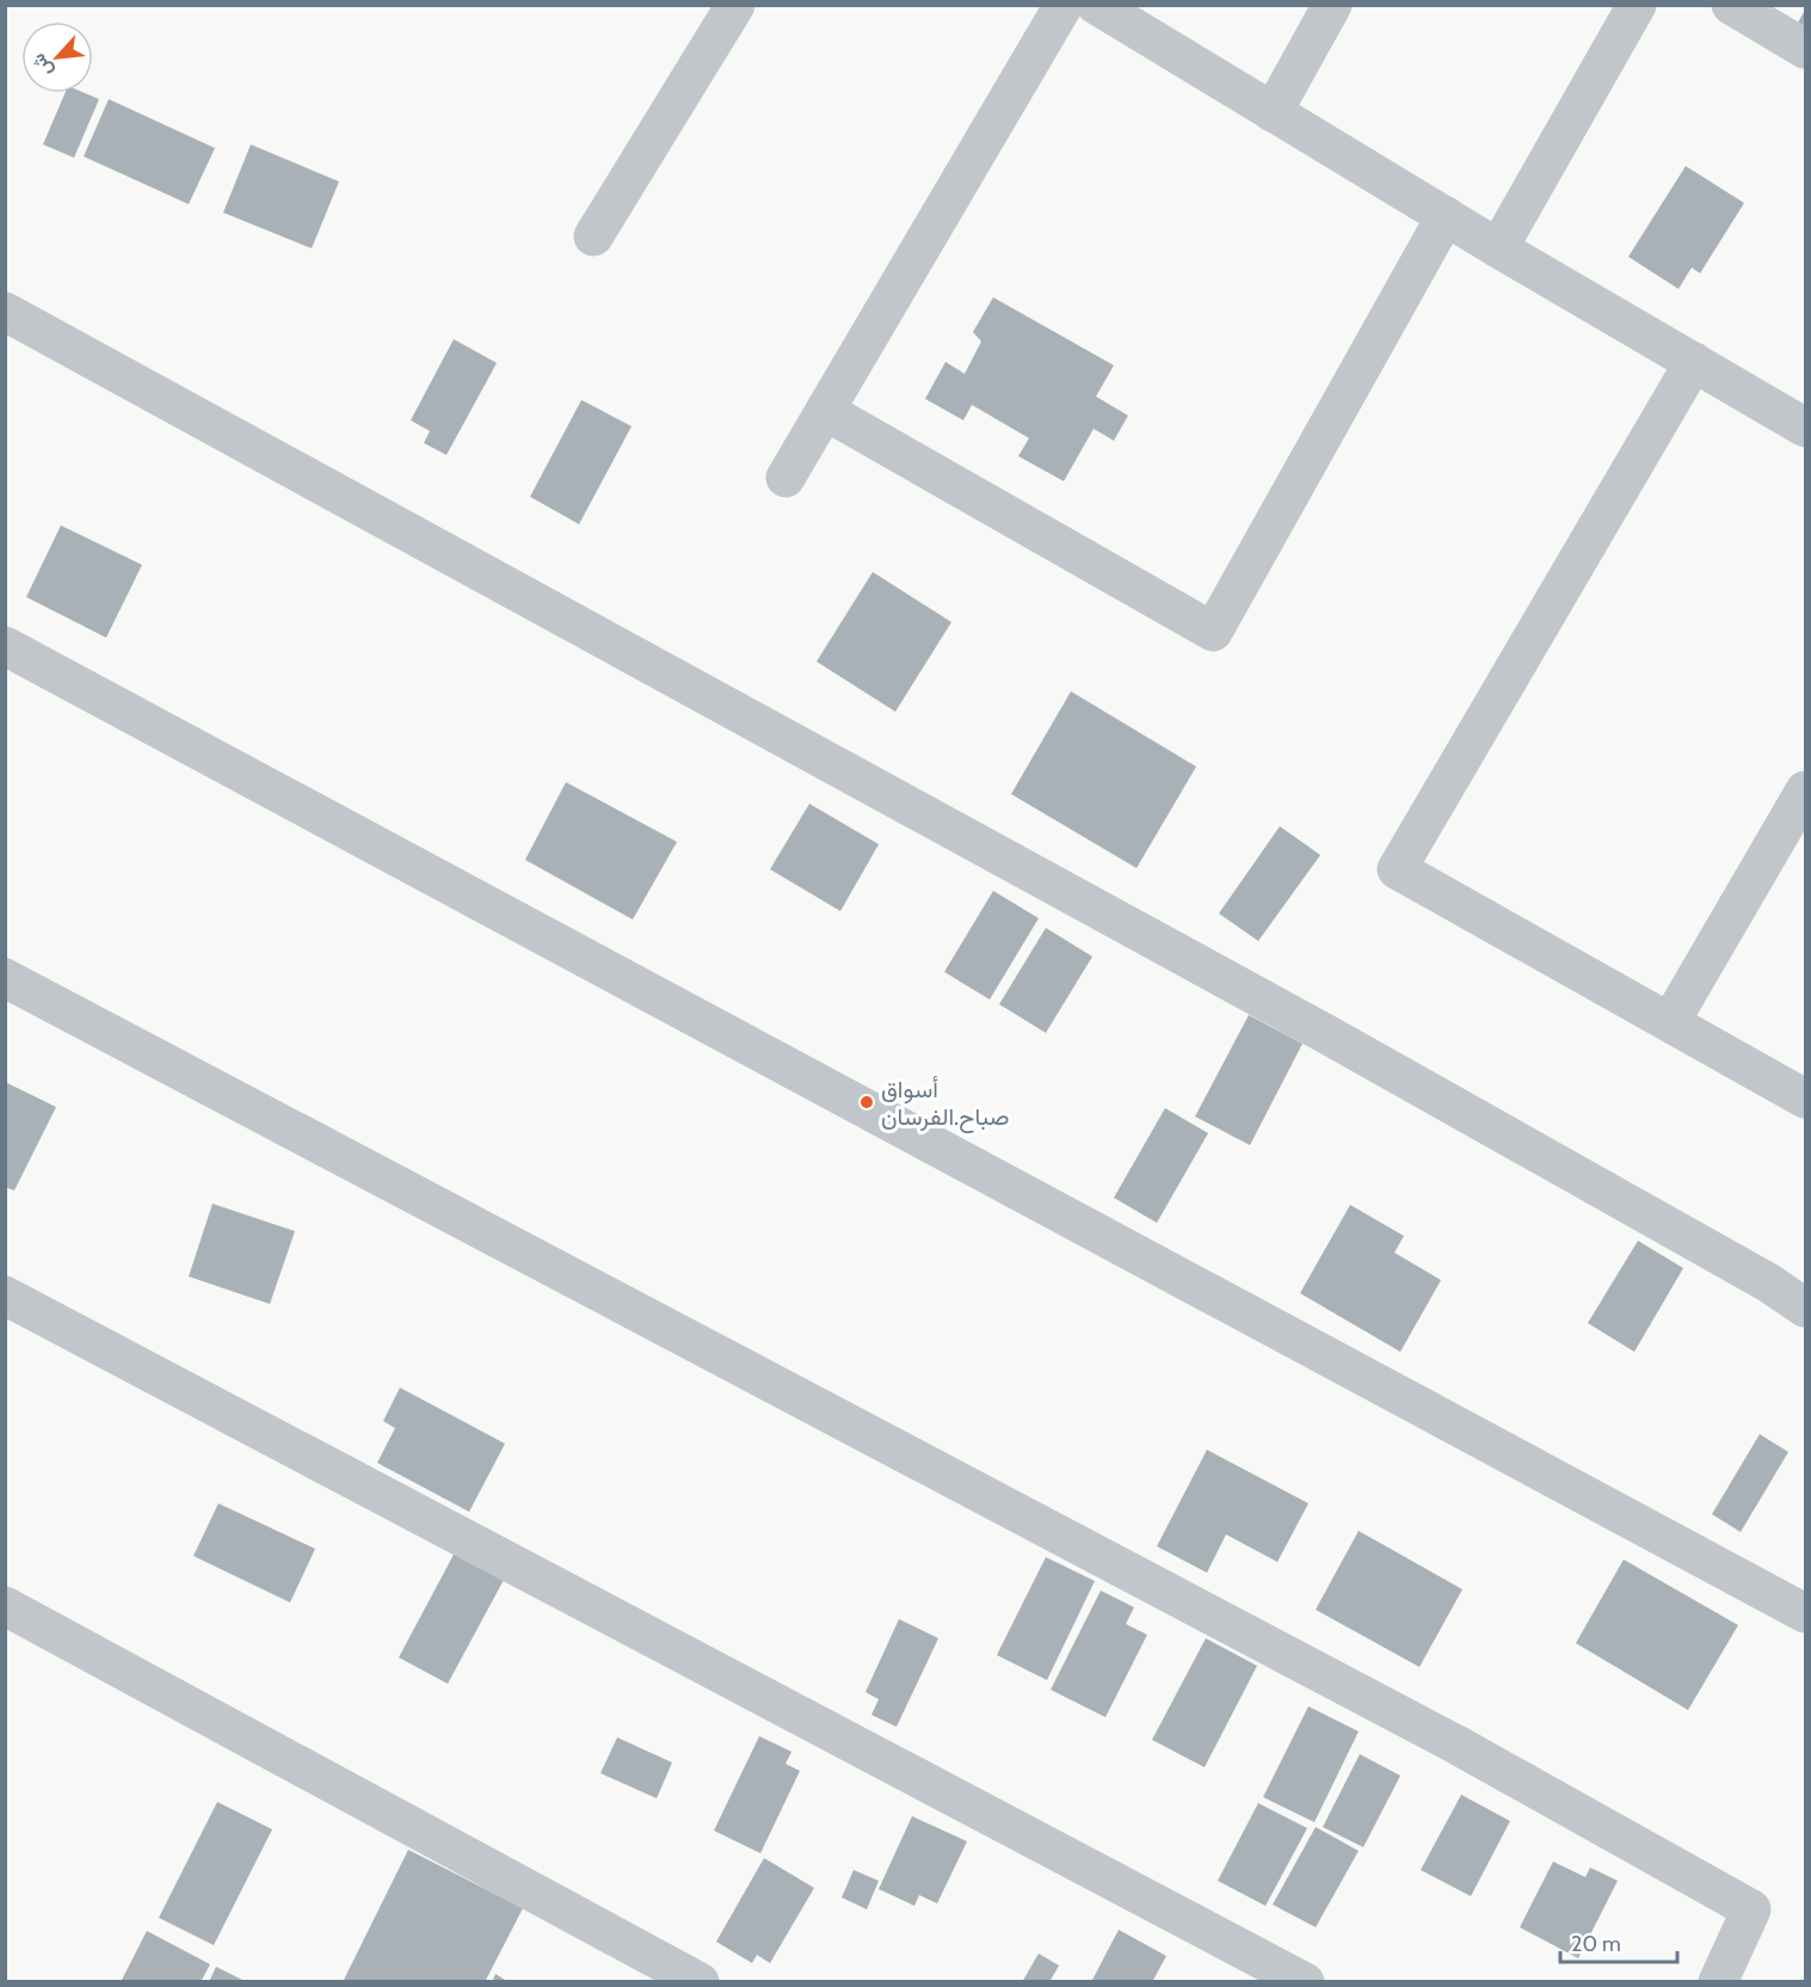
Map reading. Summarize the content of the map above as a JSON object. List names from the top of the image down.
{
  "places": ["أسواق صباح.الفرسان"],
  "scale_bar": "20 m",
  "north": "bottom left"
}
